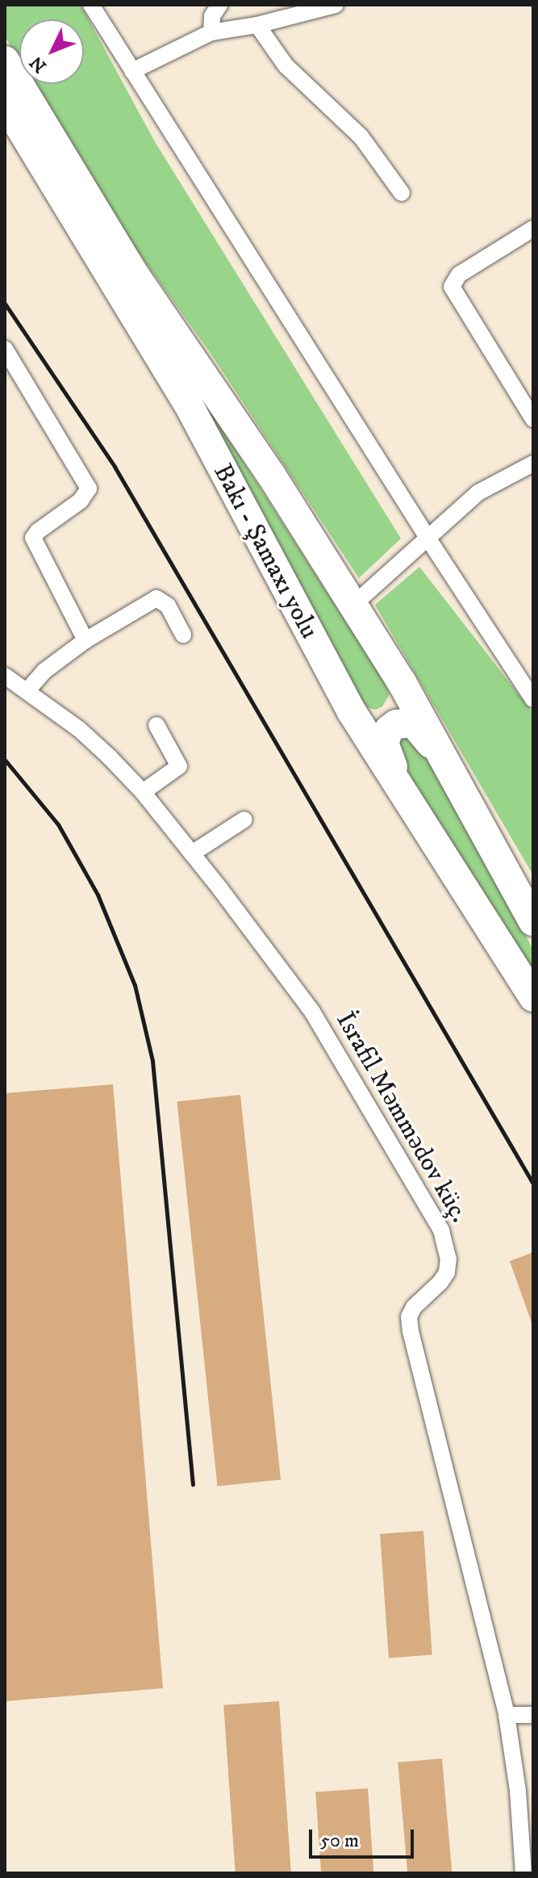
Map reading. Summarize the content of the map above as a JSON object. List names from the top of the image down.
{
  "streets": {
    "highway": ["Bakı - Şamaxı yolu"],
    "street": ["İsrafil Məmmədov küç."]
  },
  "scale_bar": "50 m",
  "north": "bottom left"
}
